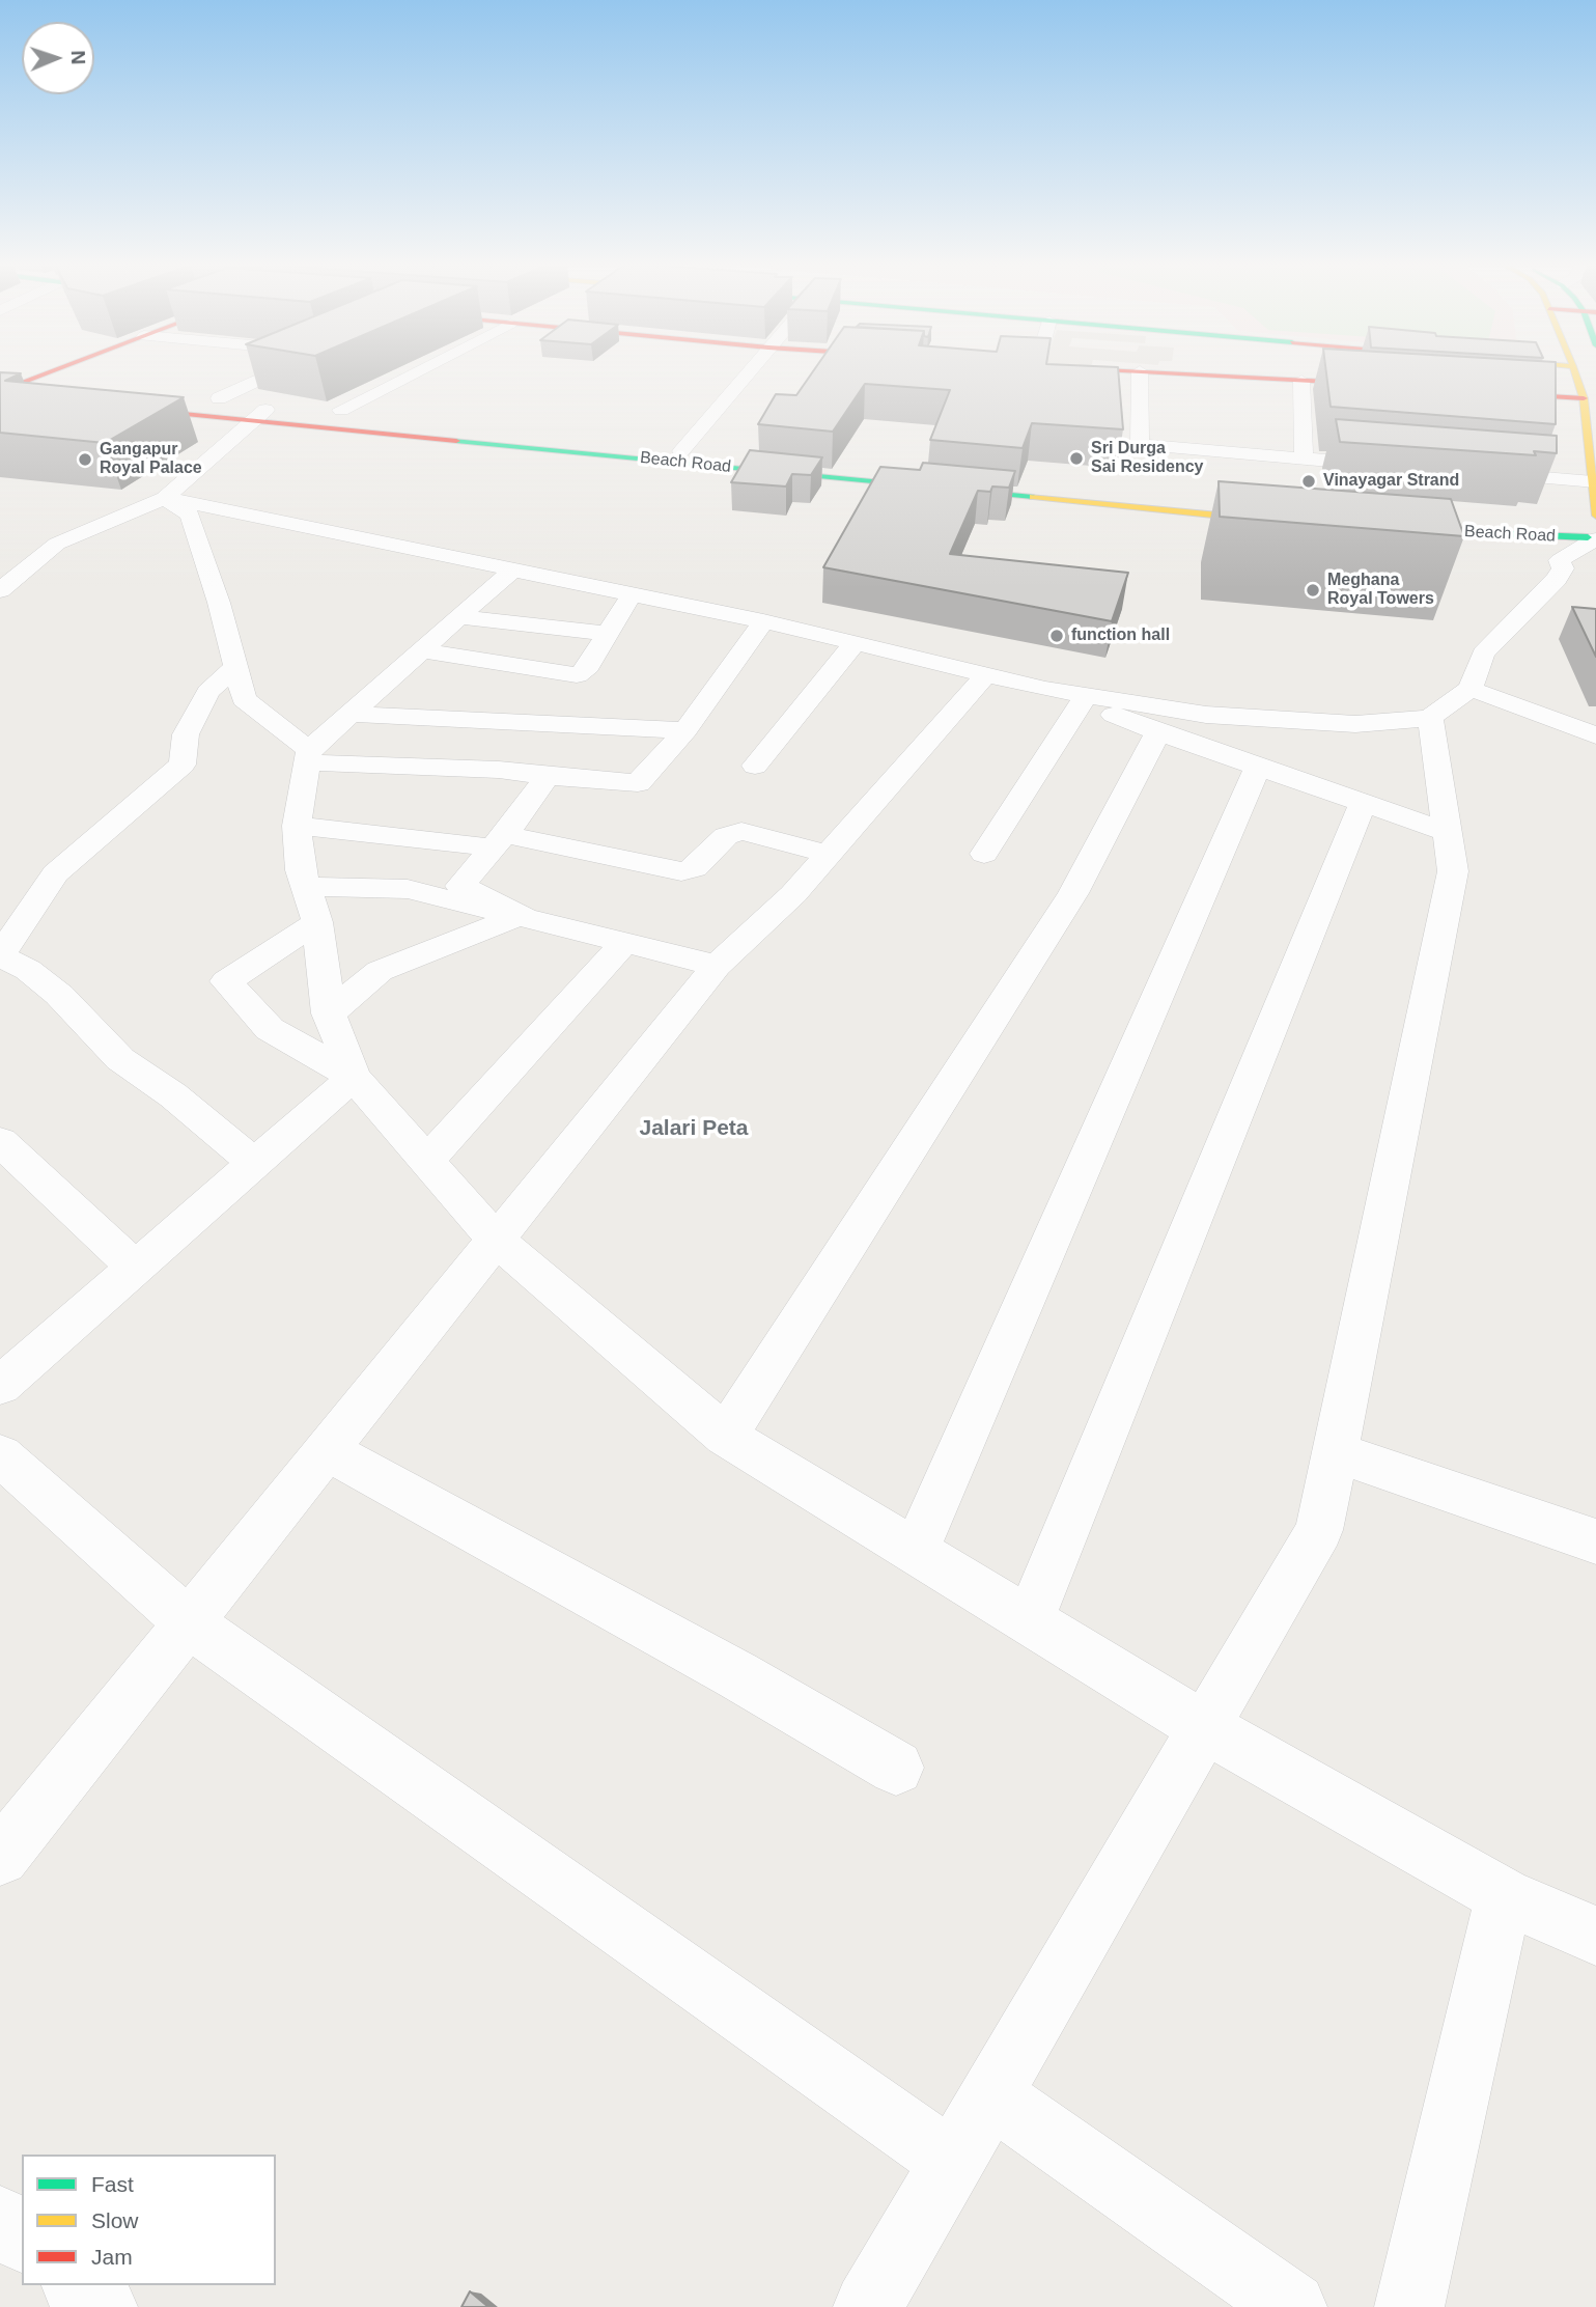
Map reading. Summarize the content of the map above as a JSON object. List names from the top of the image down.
{
  "streets": {
    "main road": ["Beach Road"]
  },
  "districts": ["Jalari Peta"],
  "places": [
    "Sri Durga Sai Residency",
    "Gangapur Royal Palace",
    "Vinayagar Strand",
    "Meghana Royal Towers",
    "function hall"
  ],
  "legend": ["Fast", "Slow", "Jam"],
  "north": "right"
}
